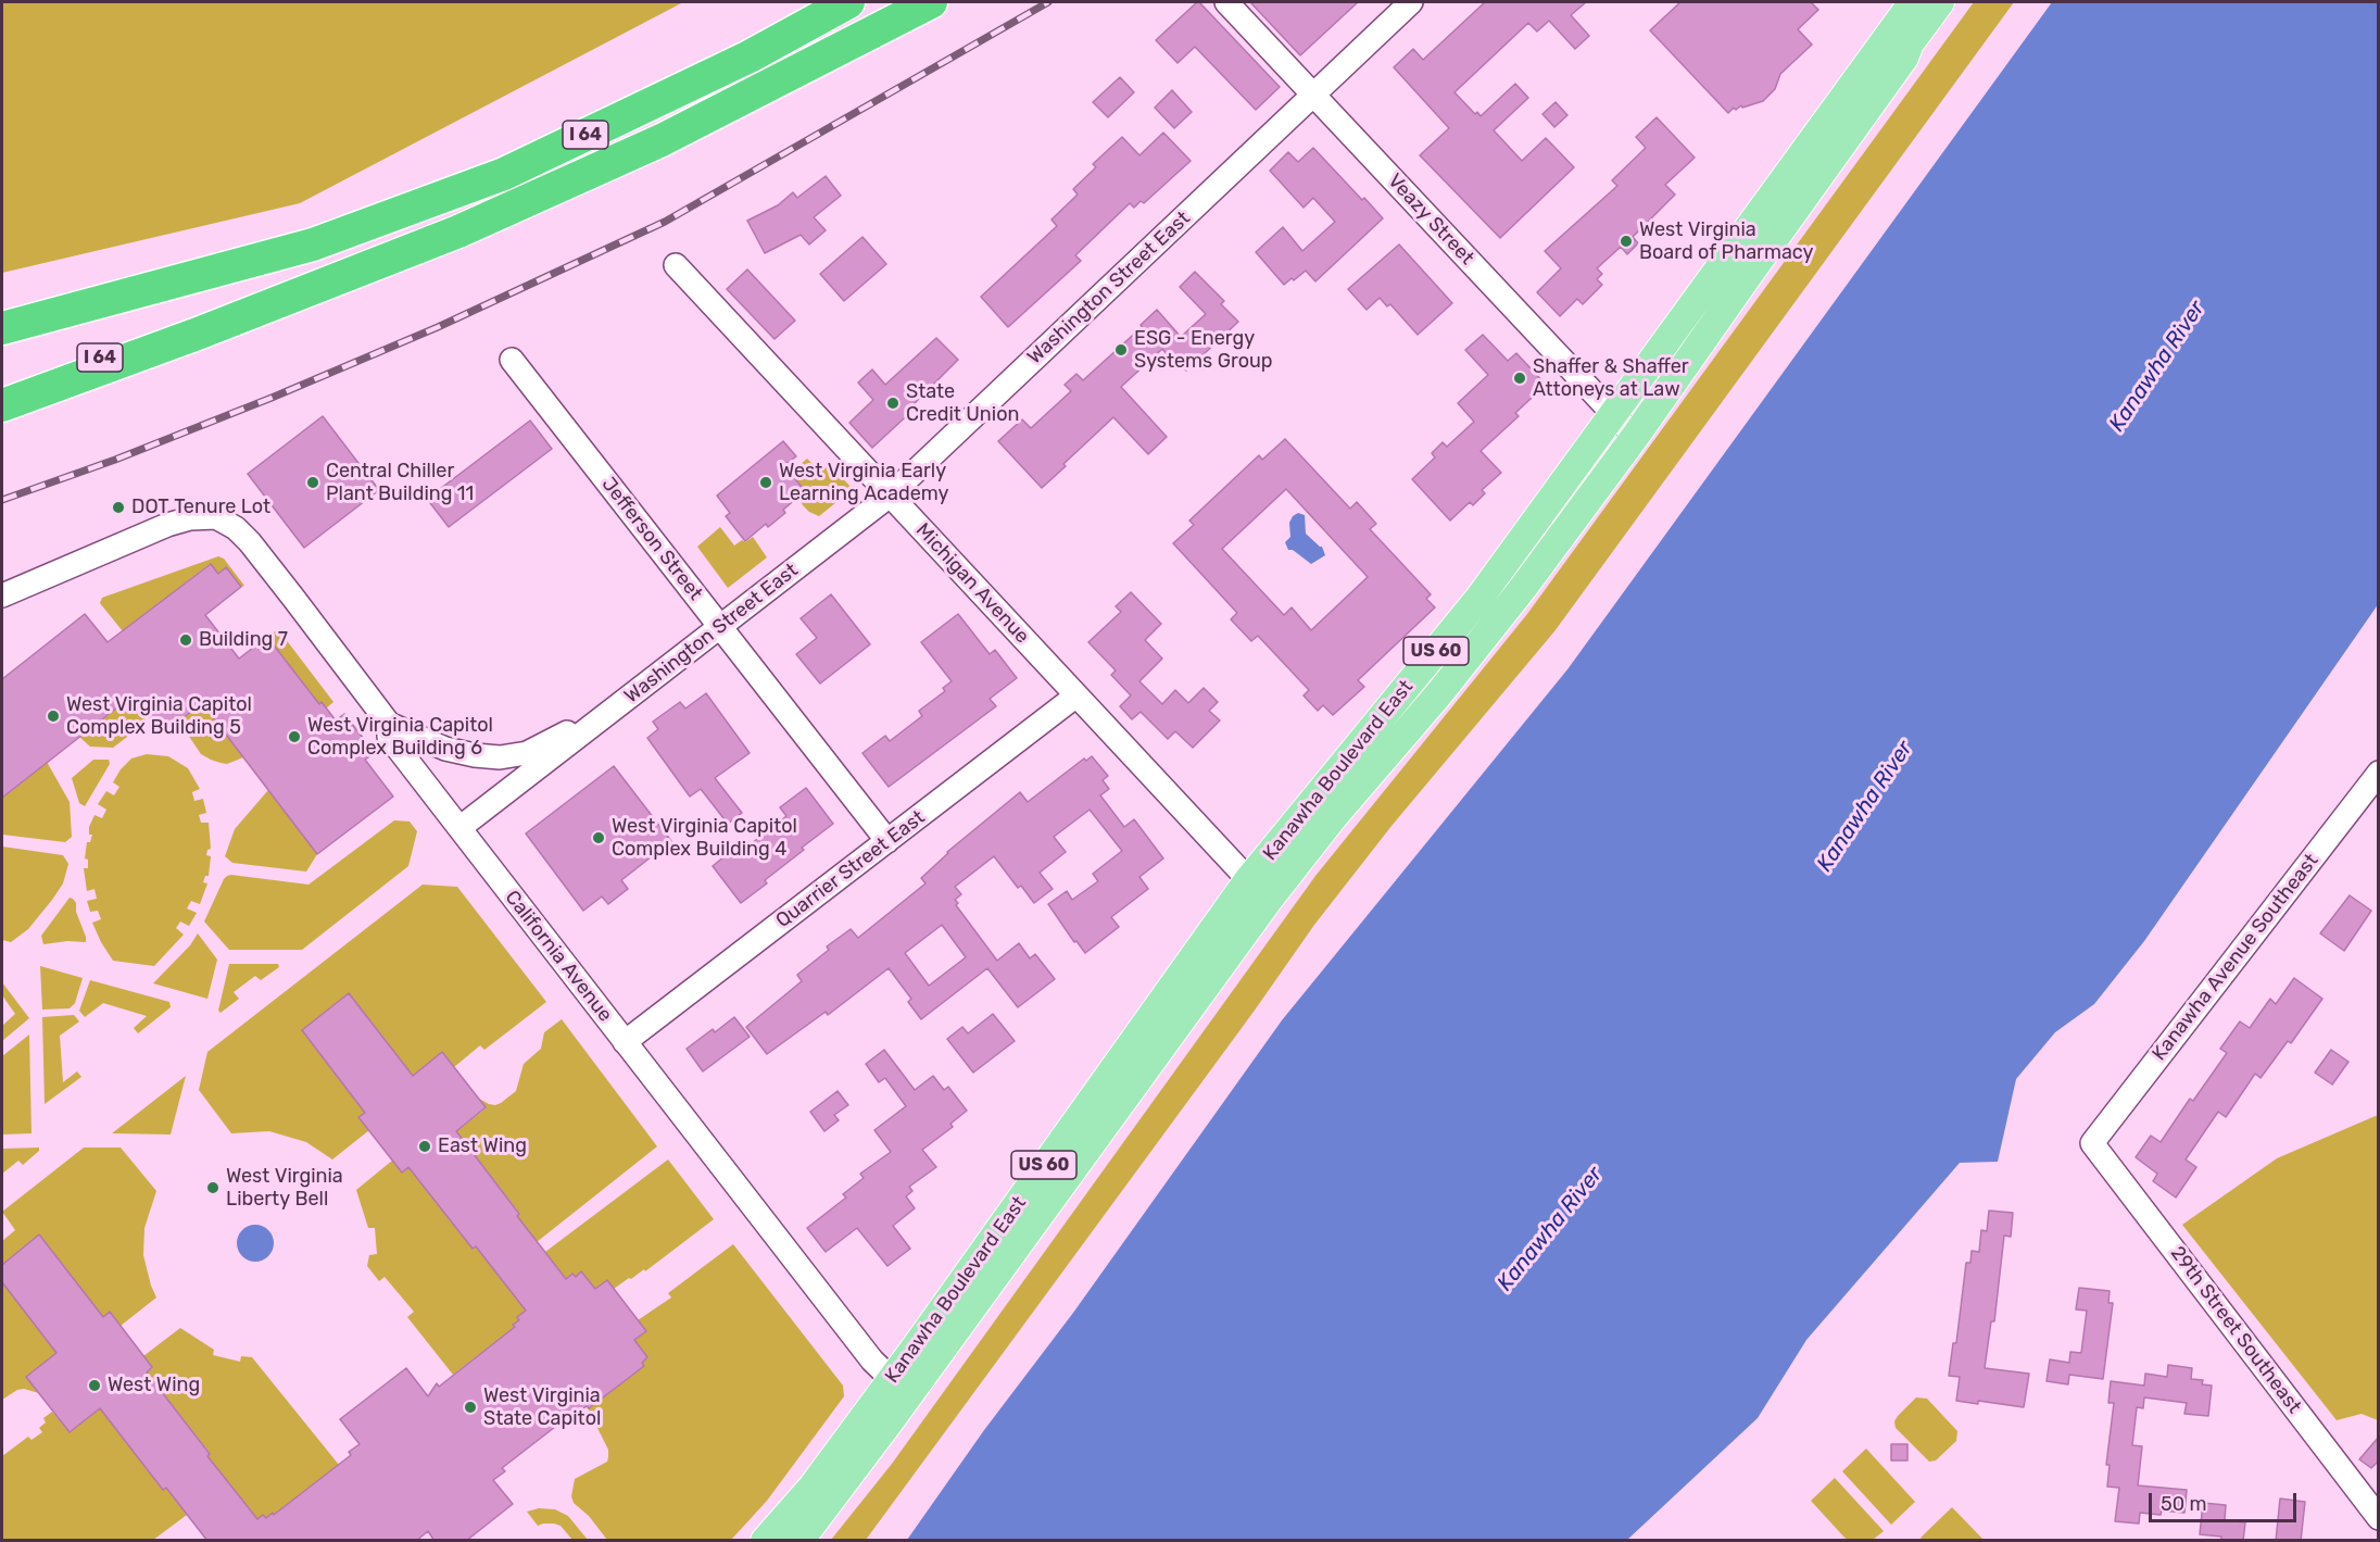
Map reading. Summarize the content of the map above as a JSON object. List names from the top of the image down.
{
  "streets": {
    "highway": ["I 64"],
    "main road": ["US 60", "Kanawha Boulevard East"],
    "street": [
      "Veazy Street",
      "Washington Street East",
      "Jefferson Street",
      "Michigan Avenue",
      "Quarrier Street East",
      "California Avenue",
      "Kanawha Avenue Southeast",
      "29th Street Southeast"
    ]
  },
  "crossings": [
    ["Veazy Street", "Washington Street East"],
    ["Veazy Street", "Kanawha Boulevard East"],
    ["Washington Street East", "Jefferson Street"],
    ["Washington Street East", "Michigan Avenue"],
    ["Washington Street East", "California Avenue"],
    ["Jefferson Street", "Quarrier Street East"],
    ["Michigan Avenue", "Kanawha Boulevard East"],
    ["Michigan Avenue", "Quarrier Street East"],
    ["Kanawha Boulevard East", "California Avenue"],
    ["Quarrier Street East", "California Avenue"],
    ["Kanawha Avenue Southeast", "29th Street Southeast"]
  ],
  "water": ["Kanawha River"],
  "places": [
    "West Virginia Board of Pharmacy",
    "ESG - Energy Systems Group",
    "Shaffer & Shaffer Attoneys at Law",
    "State Credit Union",
    "Central Chiller Plant Building 11",
    "West Virginia Early Learning Academy",
    "DOT Tenure Lot",
    "Building 7",
    "West Virginia Capitol Complex Building 5",
    "West Virginia Capitol Complex Building 6",
    "West Virginia Capitol Complex Building 4",
    "East Wing",
    "West Virginia Liberty Bell",
    "West Wing",
    "West Virginia State Capitol"
  ],
  "scale_bar": "50 m"
}
